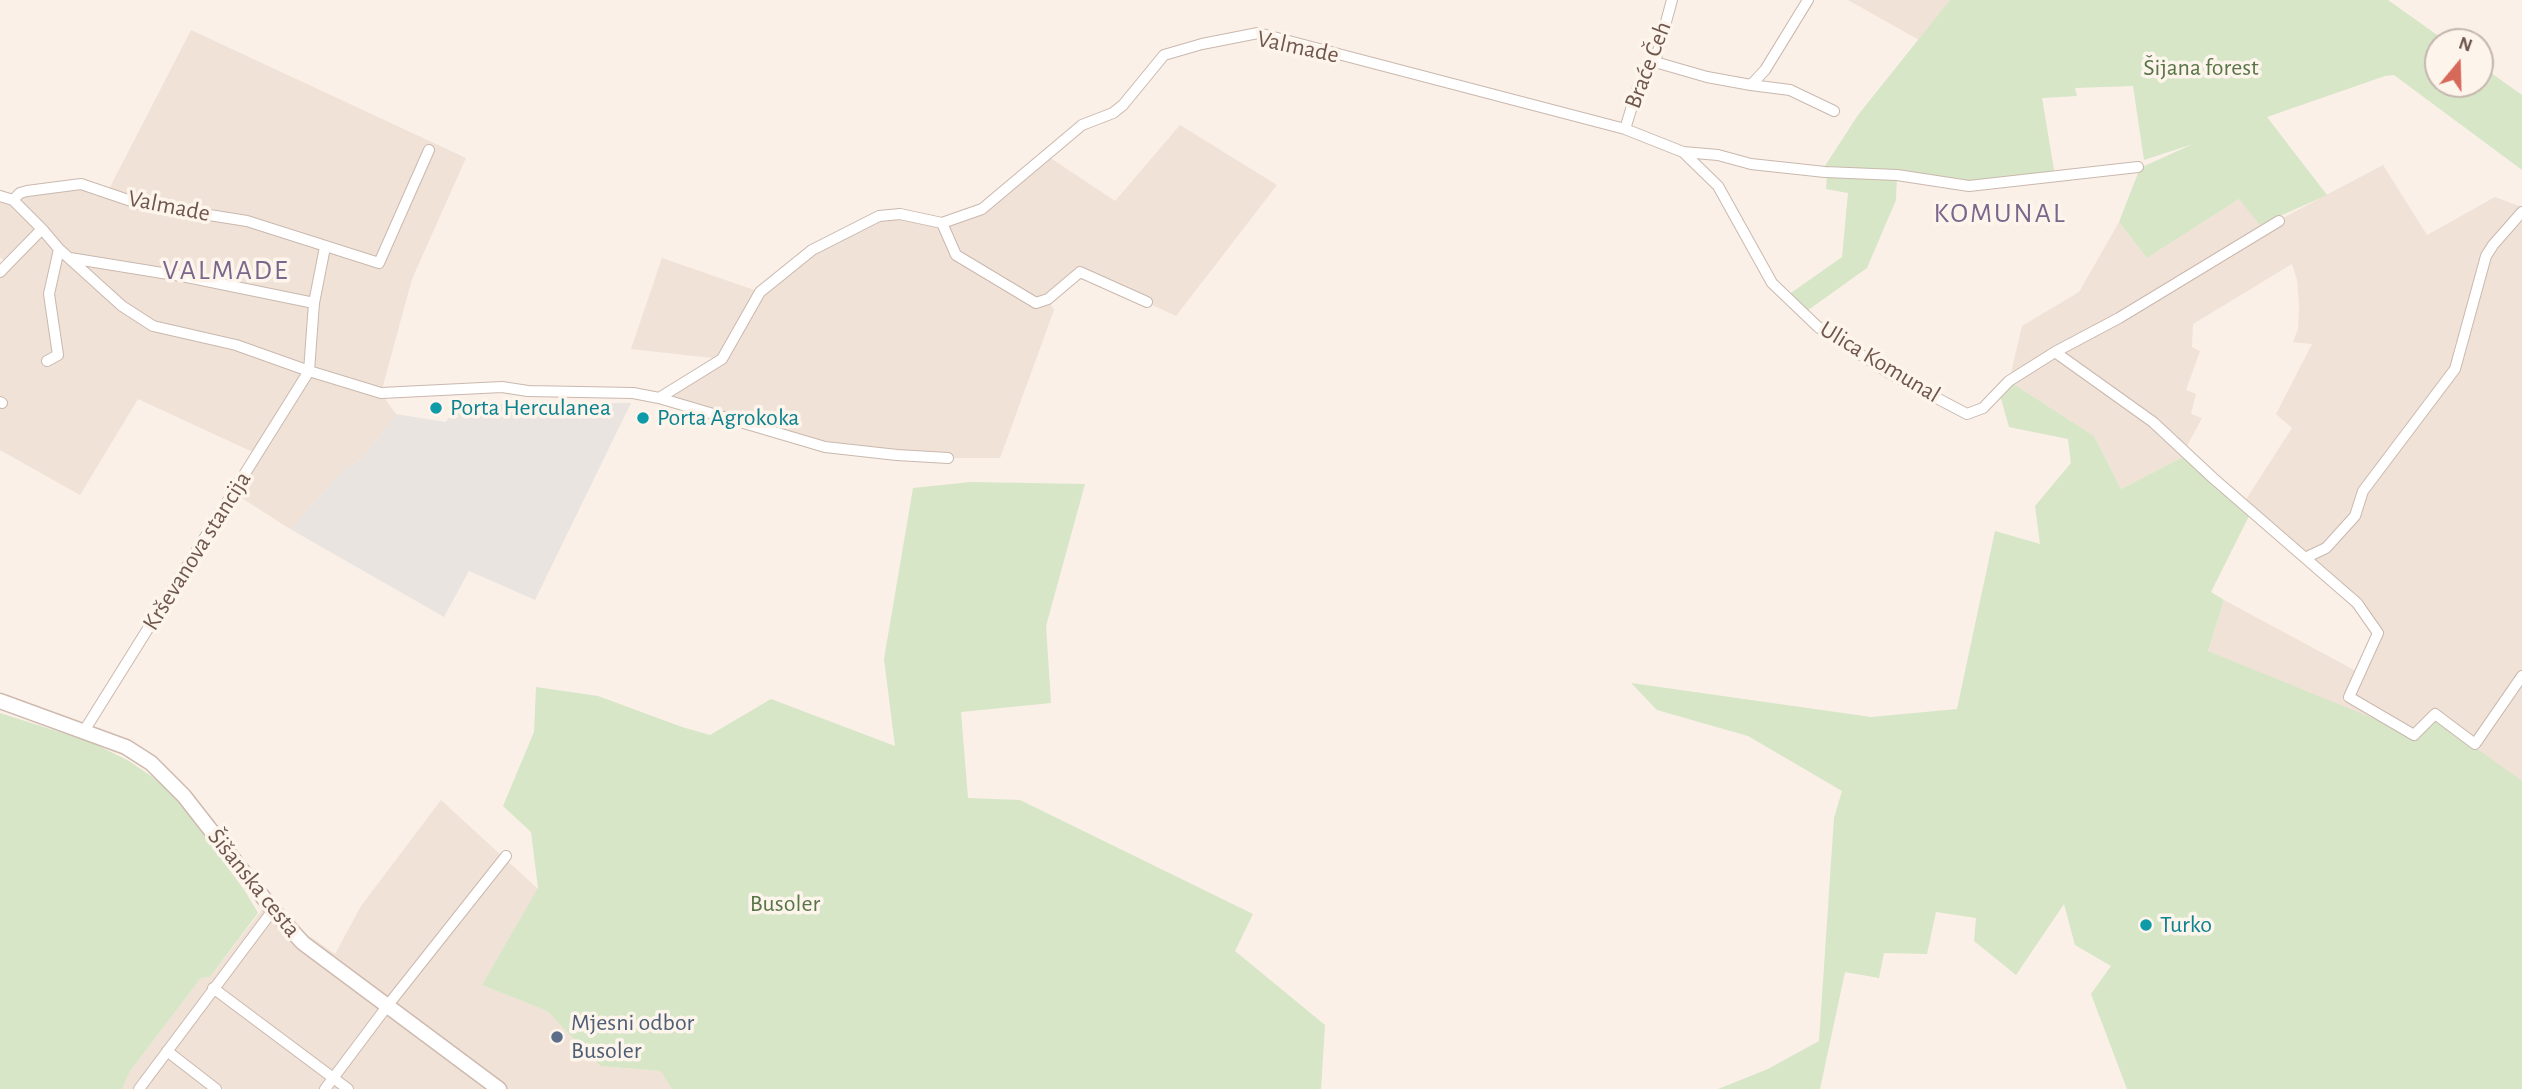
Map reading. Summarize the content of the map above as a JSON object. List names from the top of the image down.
{
  "streets": {
    "main road": ["Šišanska cesta"],
    "street": [
      "Valmade",
      "Braće Čeh",
      "Ulica Komunal",
      "Krševanova stancija"
    ]
  },
  "crossings": [
    ["Valmade", "Braće Čeh"],
    ["Valmade", "Ulica Komunal"],
    ["Braće Čeh", "Ulica Komunal"],
    ["Krševanova stancija", "Šišanska cesta"]
  ],
  "districts": ["KOMUNAL", "VALMADE"],
  "parks": ["Šijana forest", "Busoler"],
  "places": [
    "Porta Herculanea",
    "Porta Agrokoka",
    "Turko",
    "Mjesni odbor Busoler"
  ],
  "north": "top"
}
